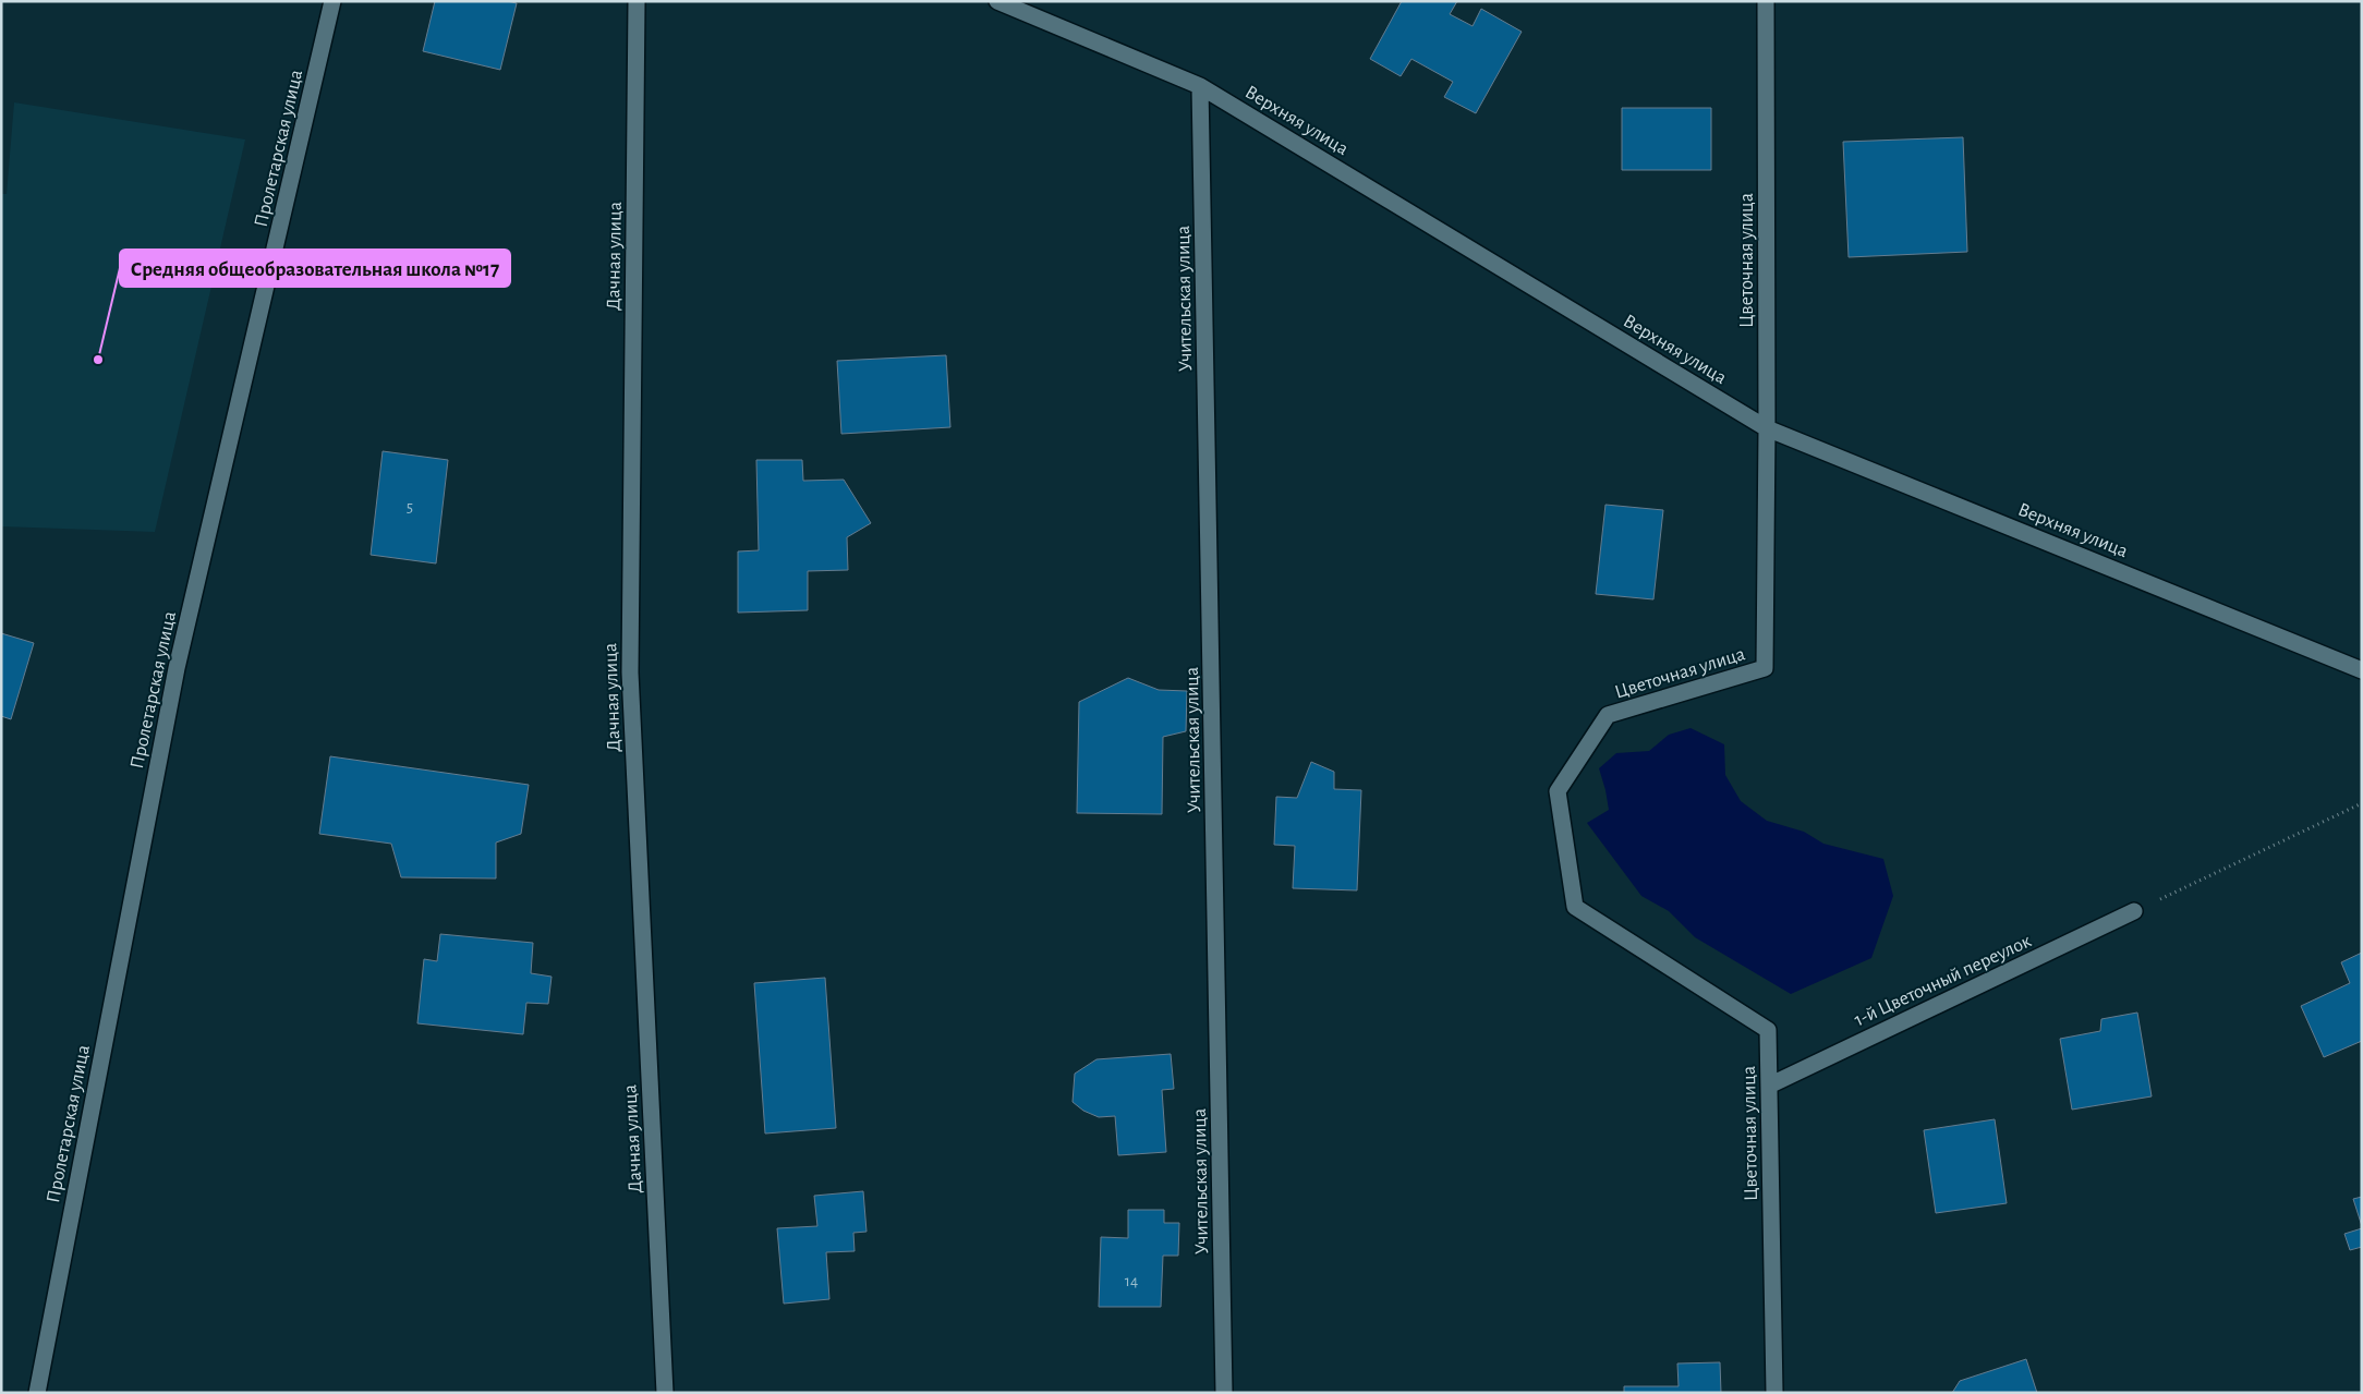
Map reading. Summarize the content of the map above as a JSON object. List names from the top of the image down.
{
  "streets": {
    "street": [
      "Верхняя улица",
      "Пролетарская улица",
      "Дачная улица",
      "Цветочная улица",
      "Учительская улица",
      "1-й Цветочный переулок"
    ]
  },
  "crossings": [
    ["Верхняя улица", "Цветочная улица"],
    ["Верхняя улица", "Учительская улица"],
    ["Цветочная улица", "1-й Цветочный переулок"]
  ],
  "places": ["Средняя общеобразовательная школа №17"],
  "house_numbers": ["5", "14"]
}
